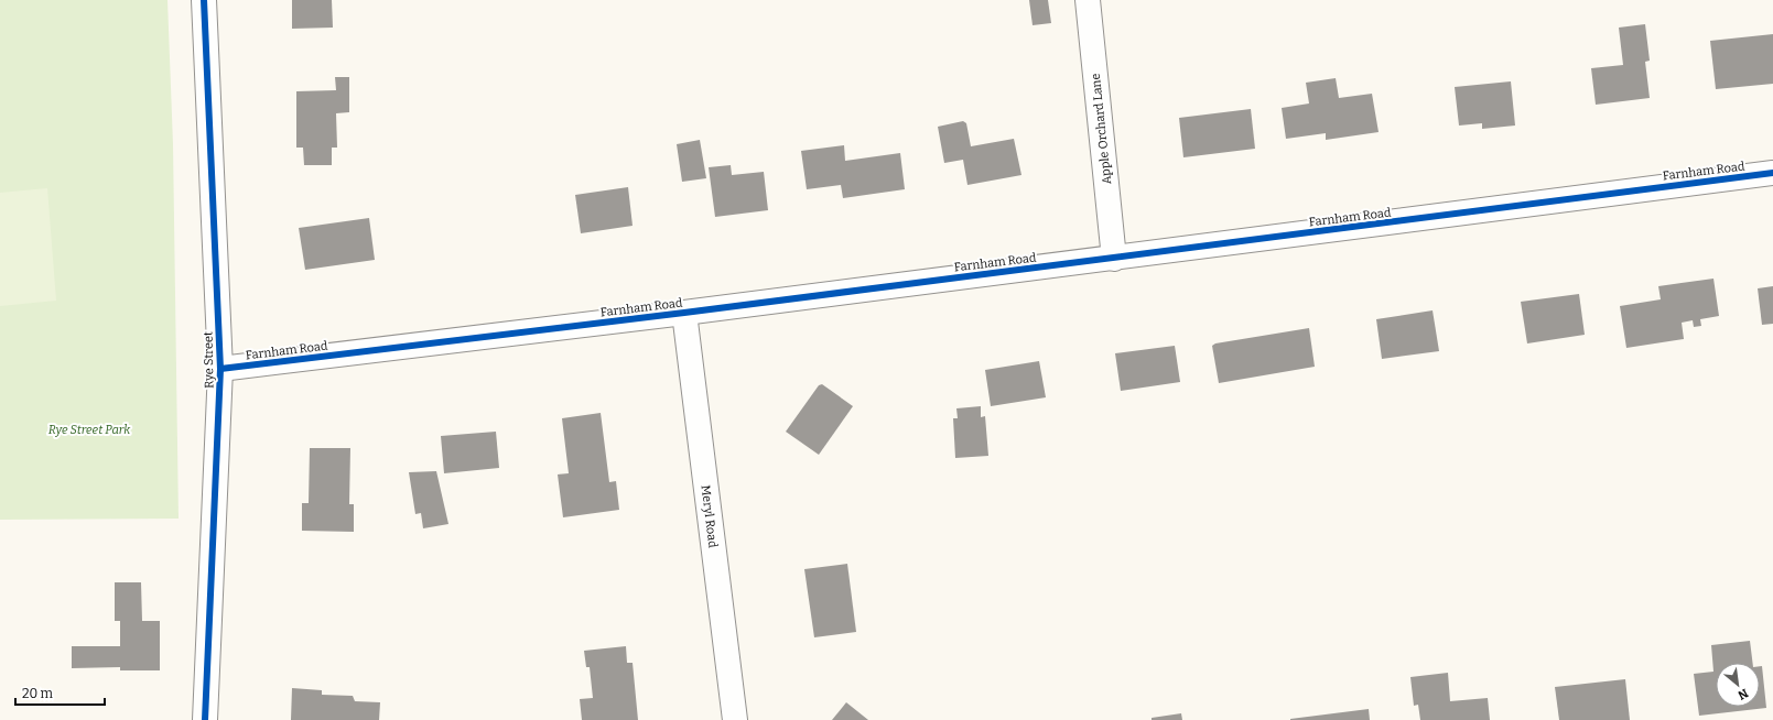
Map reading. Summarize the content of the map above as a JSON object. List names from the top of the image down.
{
  "streets": {
    "street": [
      "Apple Orchard Lane",
      "Farnham Road",
      "Rye Street",
      "Meryl Road"
    ]
  },
  "crossings": [
    ["Apple Orchard Lane", "Farnham Road"],
    ["Farnham Road", "Rye Street"],
    ["Farnham Road", "Meryl Road"]
  ],
  "parks": ["Rye Street Park"],
  "scale_bar": "20 m",
  "north": "bottom right"
}
